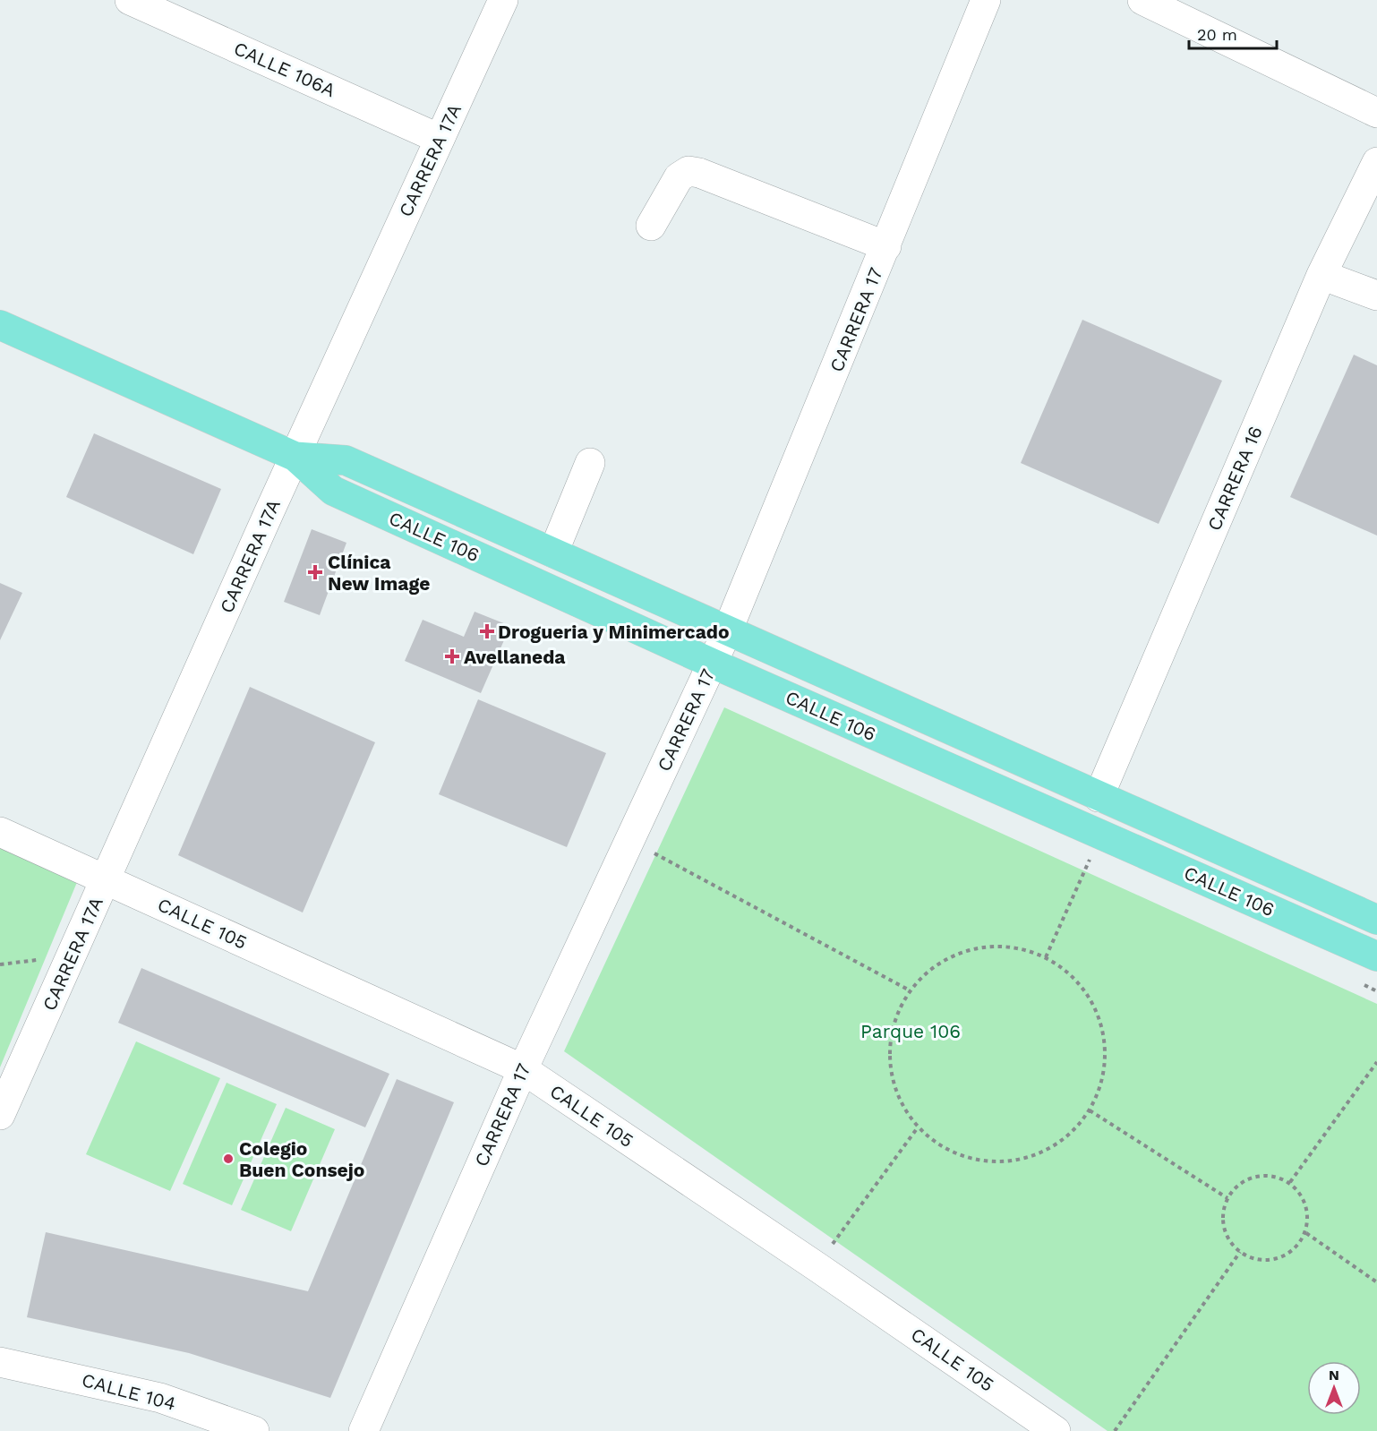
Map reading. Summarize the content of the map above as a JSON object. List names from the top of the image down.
{
  "streets": {
    "main road": ["CALLE 106"],
    "street": [
      "CALLE 106A",
      "CARRERA 17A",
      "CARRERA 17",
      "CARRERA 16",
      "CALLE 105",
      "CALLE 104"
    ]
  },
  "crossings": [
    ["CALLE 106A", "CARRERA 17A"],
    ["CARRERA 17A", "CALLE 106"],
    ["CARRERA 17A", "CALLE 105"],
    ["CARRERA 17", "CALLE 106"],
    ["CARRERA 17", "CALLE 105"],
    ["CARRERA 16", "CALLE 106"]
  ],
  "parks": ["Parque 106"],
  "places": {
    "health": ["Clínica New Image", "Drogueria y Minimercado", "Avellaneda"],
    "other": ["Colegio Buen Consejo"]
  },
  "scale_bar": "20 m",
  "north": "top"
}
